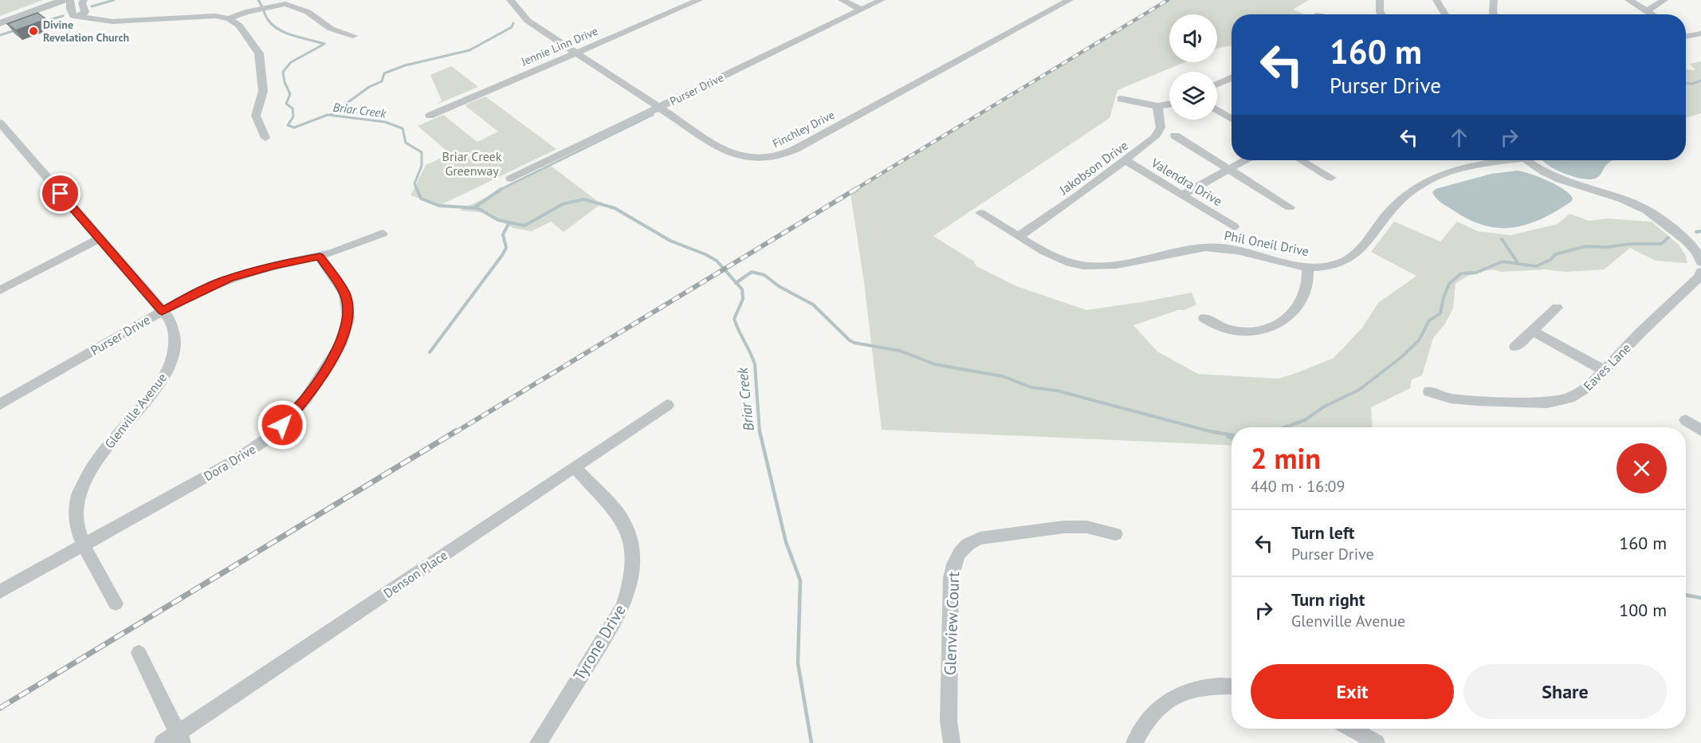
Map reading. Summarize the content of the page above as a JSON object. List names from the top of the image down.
{
  "streets": {
    "street": [
      "Jennie Linn Drive",
      "Purser Drive",
      "Finchley Drive",
      "Jakobson Drive",
      "Valendra Drive",
      "Phil Oneil Drive",
      "Eaves Lane",
      "Glenville Avenue",
      "Dora Drive",
      "Denson Place",
      "Glenview Court",
      "Tyrone Drive"
    ]
  },
  "crossings": [
    ["Jennie Linn Drive", "Finchley Drive"],
    ["Purser Drive", "Finchley Drive"],
    ["Purser Drive", "Glenville Avenue"],
    ["Purser Drive", "Dora Drive"],
    ["Jakobson Drive", "Valendra Drive"],
    ["Jakobson Drive", "Phil Oneil Drive"],
    ["Glenville Avenue", "Dora Drive"],
    ["Denson Place", "Tyrone Drive"]
  ],
  "water": ["Briar Creek"],
  "parks": ["Briar Creek Greenway"],
  "places": ["Divine Revelation Church"],
  "page": {
    "turn": ["160 m", "Purser Drive"],
    "heading": ["2 min", "440 m · 16:09"],
    "list": [
      {
        "name": "Turn left",
        "note": "Purser Drive",
        "value": "160 m"
      },
      {
        "name": "Turn right",
        "note": "Glenville Avenue",
        "value": "100 m"
      }
    ],
    "buttons": ["Exit", "Share"]
  }
}
